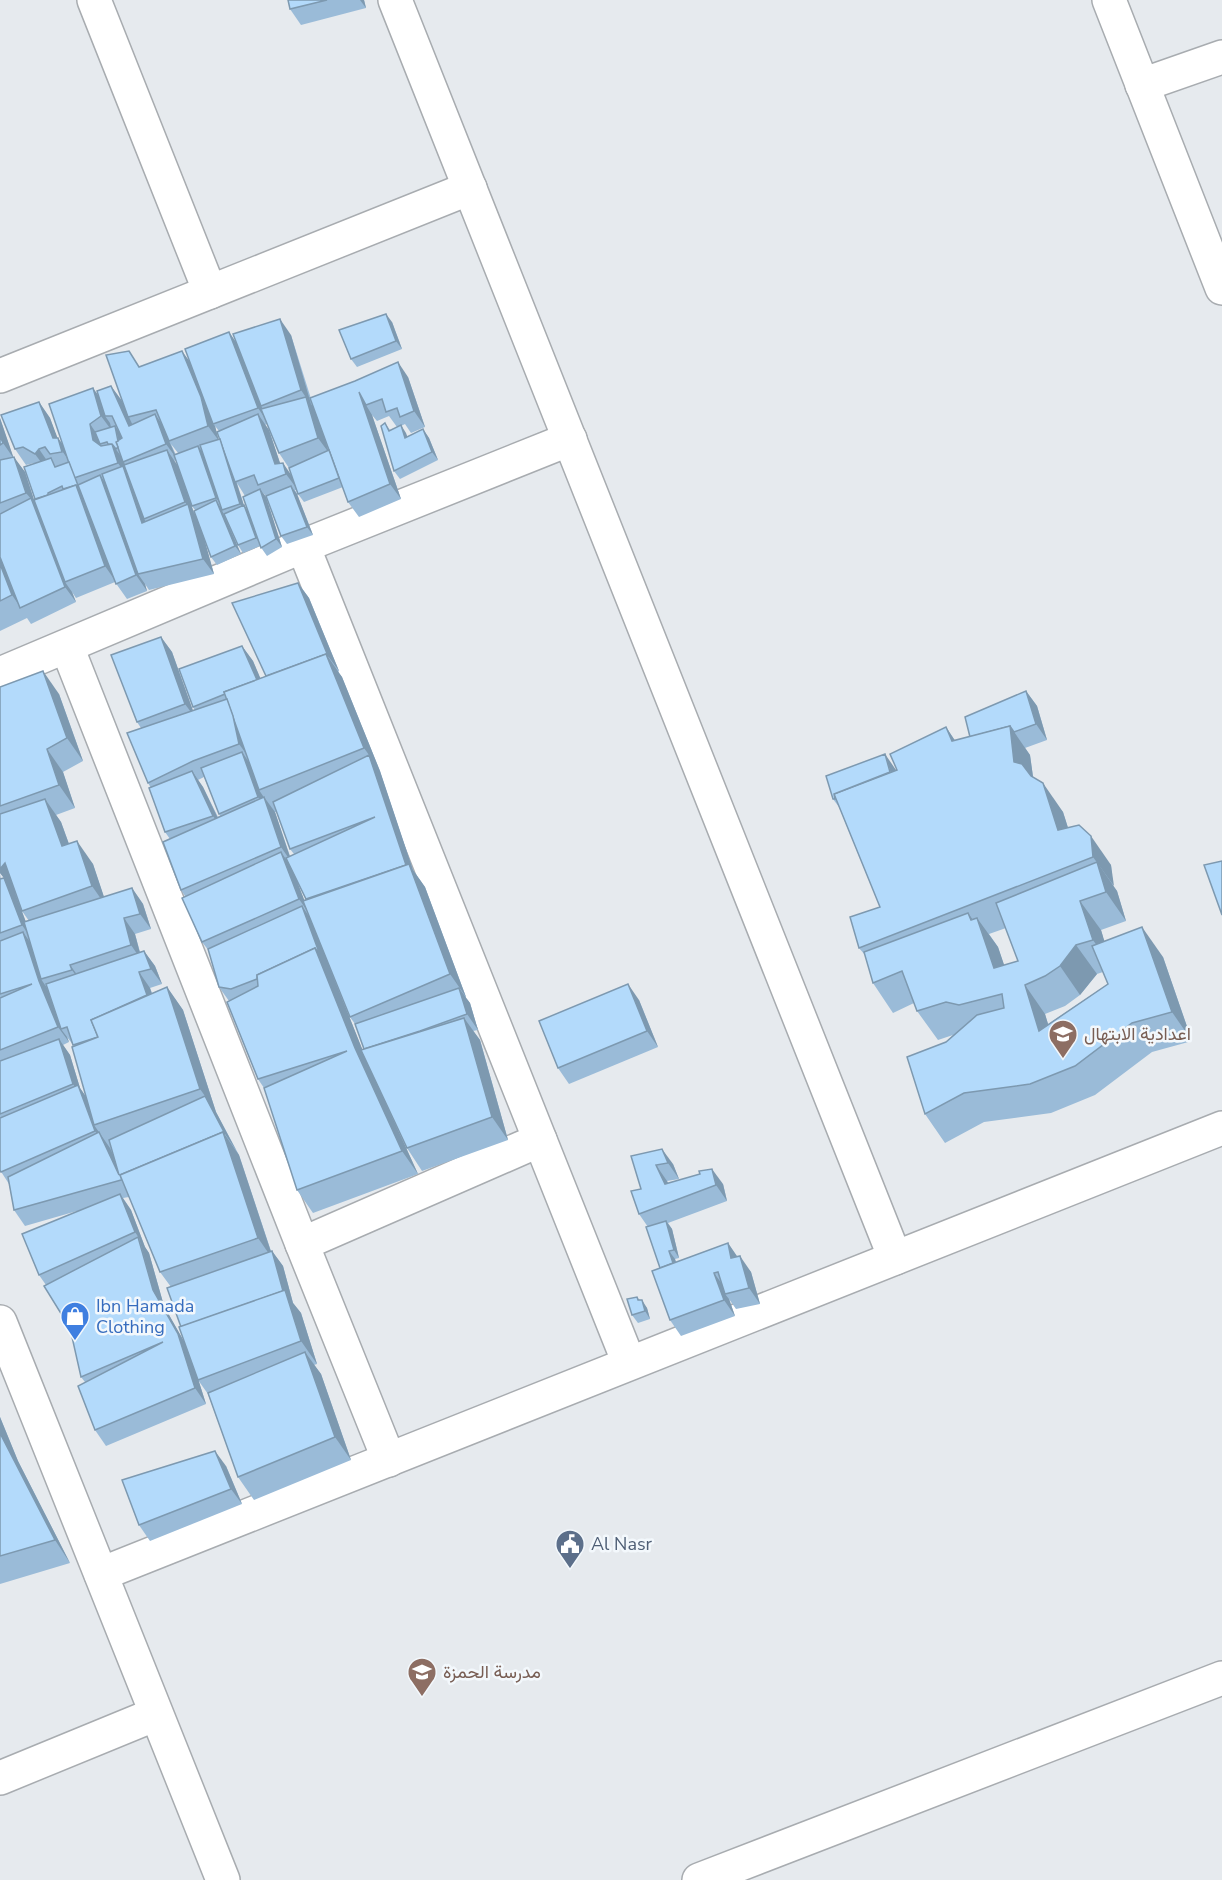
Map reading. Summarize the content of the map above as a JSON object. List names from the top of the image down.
{
  "places": {
    "school or university": ["اعدادية الابتهال", "مدرسة الحمزة"],
    "shop": ["Ibn Hamada Clothing"],
    "public building": ["Al Nasr"]
  }
}
